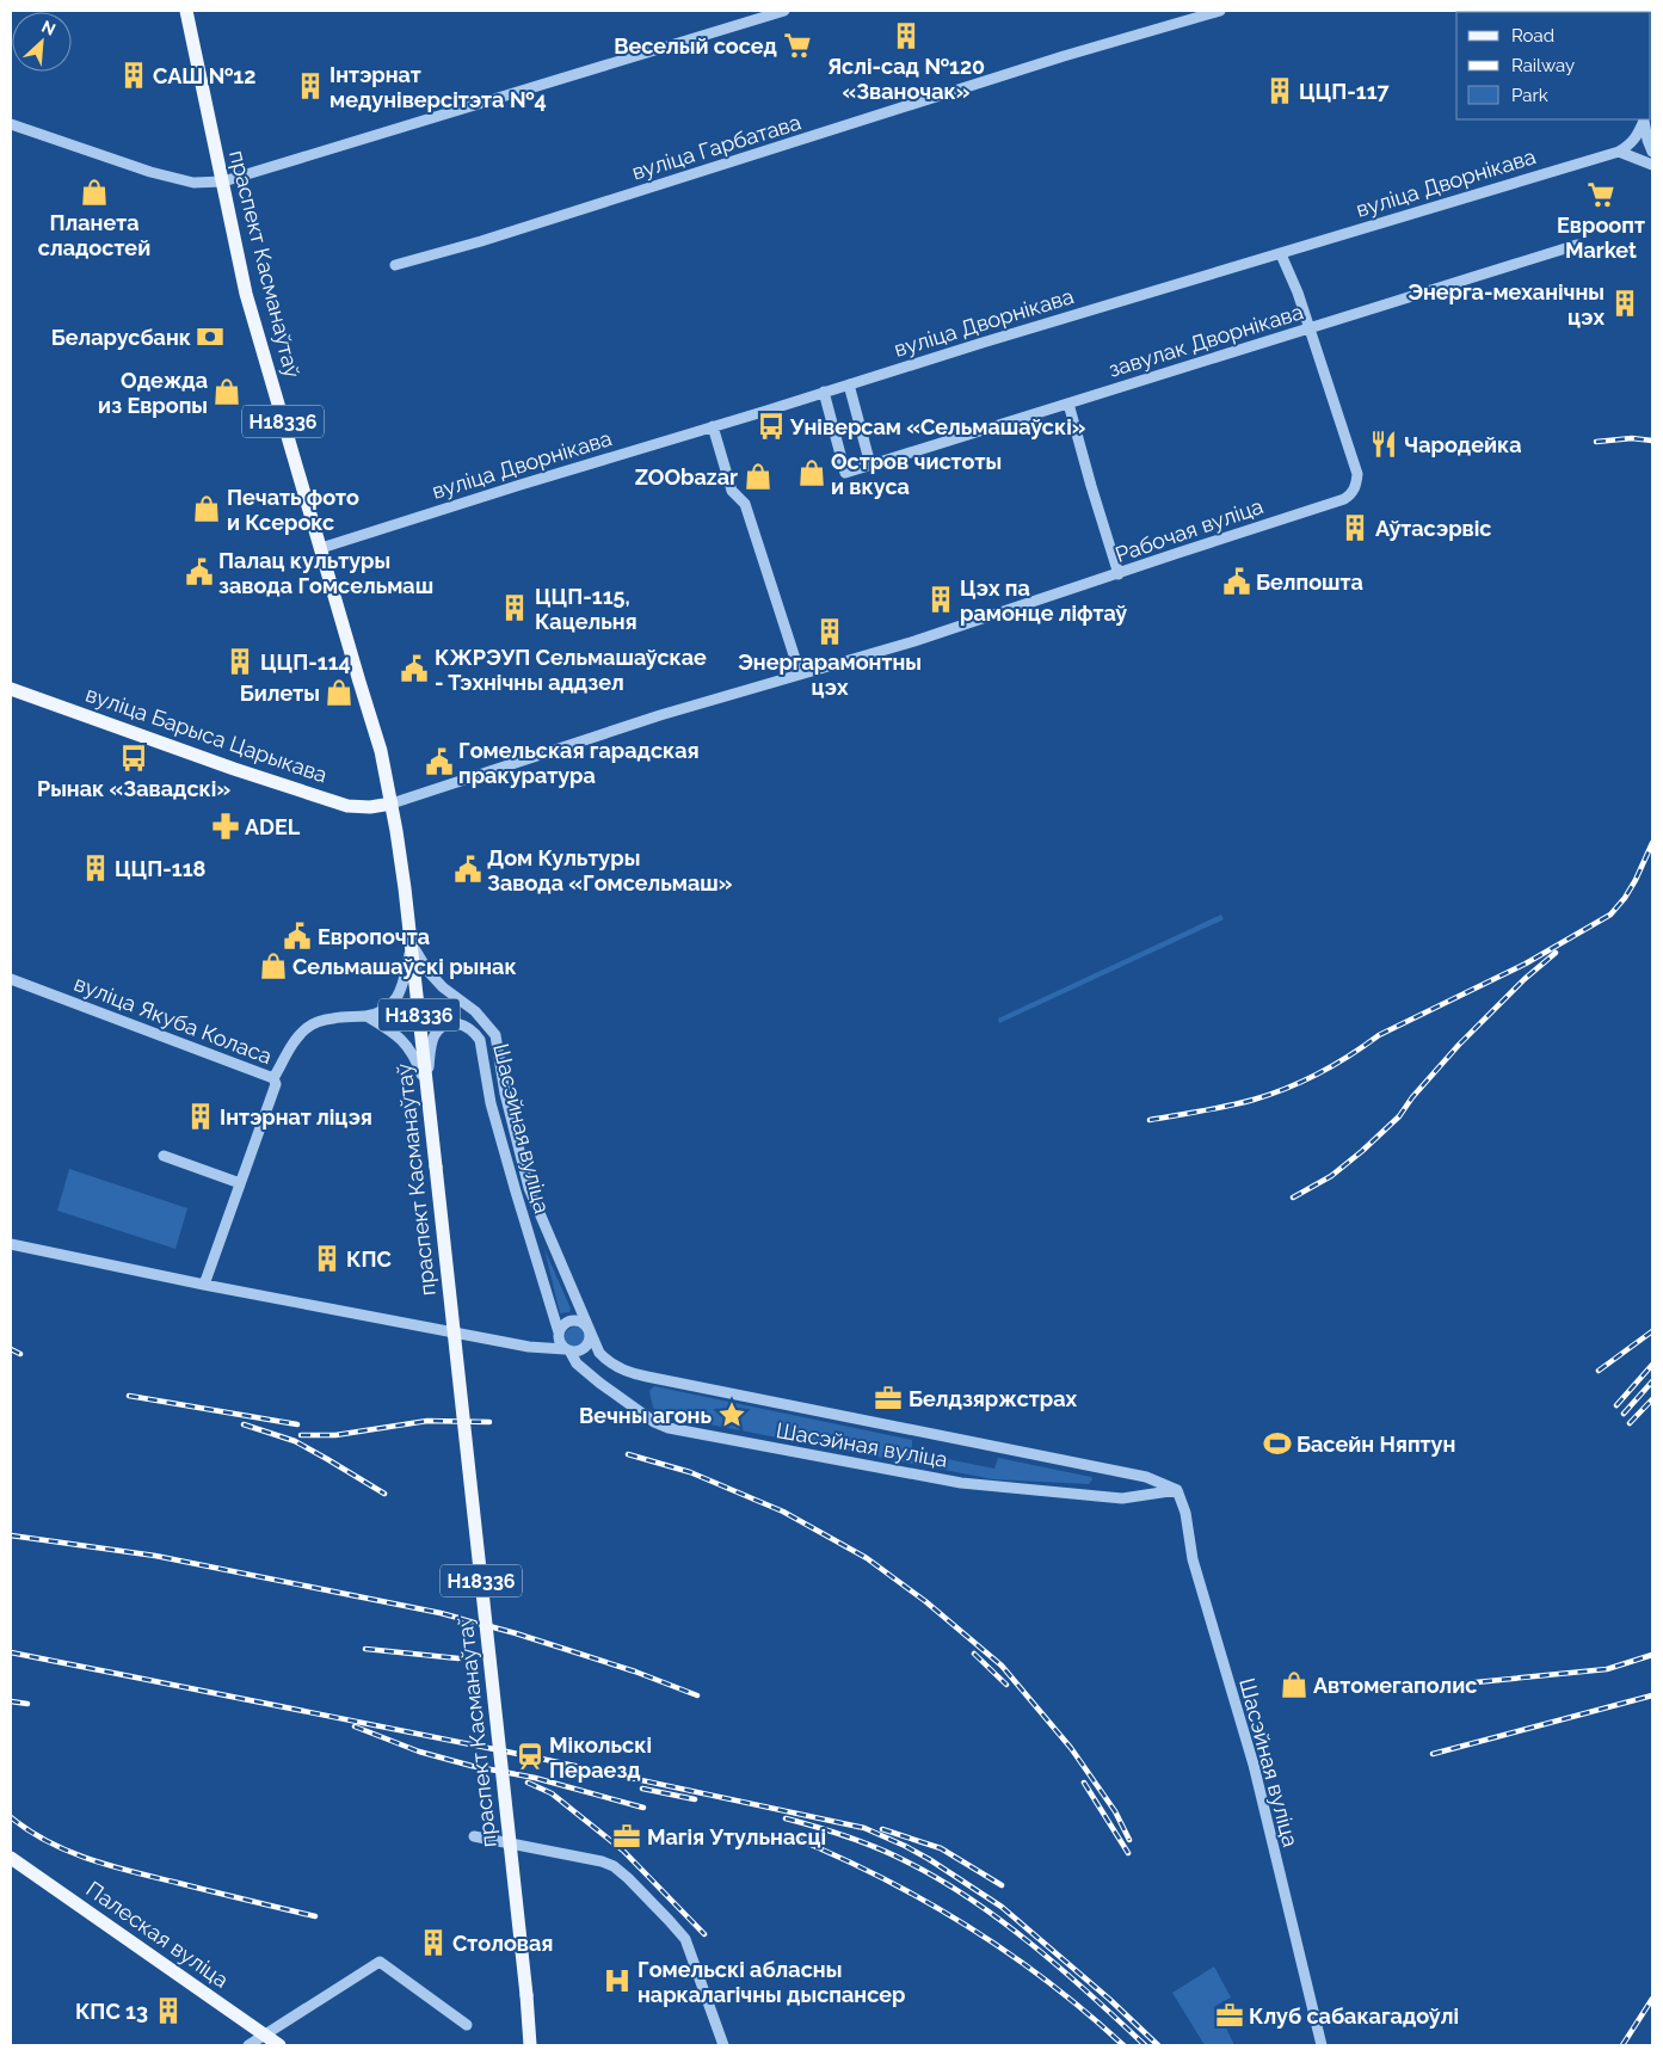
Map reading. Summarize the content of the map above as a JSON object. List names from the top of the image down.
{
  "streets": {
    "main road": [
      "праспект Касманаўтаў",
      "Н18336",
      "вуліца Барыса Царыкава",
      "Палеская вуліца"
    ],
    "street": [
      "вуліца Гарбатава",
      "вуліца Дворнікава",
      "завулак Дворнікава",
      "Рабочая вуліца",
      "вуліца Якуба Коласа",
      "Шасэйная вуліца"
    ]
  },
  "crossings": [
    ["вуліца Дворнікава", "праспект Касманаўтаў"],
    ["вуліца Дворнікава", "завулак Дворнікава"],
    ["праспект Касманаўтаў", "Рабочая вуліца"],
    ["праспект Касманаўтаў", "вуліца Барыса Царыкава"],
    ["праспект Касманаўтаў", "вуліца Якуба Коласа"],
    ["праспект Касманаўтаў", "Шасэйная вуліца"],
    ["завулак Дворнікава", "Рабочая вуліца"],
    ["Рабочая вуліца", "вуліца Барыса Царыкава"],
    ["вуліца Якуба Коласа", "Шасэйная вуліца"]
  ],
  "places": {
    "building": [
      "Яслі-сад №120 «Званочак»",
      "САШ №12",
      "Інтэрнат медуніверсітэта №4",
      "ЦЦП-117",
      "Энерга-механічны цэх",
      "Аўтасэрвіс",
      "Цэх па рамонце ліфтаў",
      "ЦЦП-115, Кацельня",
      "Энергарамонтны цэх",
      "ЦЦП-114",
      "ЦЦП-118",
      "Інтэрнат ліцэя",
      "КПС",
      "Столовая",
      "КПС 13"
    ],
    "supermarket": ["Веселый сосед", "Евроопт Market"],
    "shop": [
      "Планета сладостей",
      "Одежда из Европы",
      "Остров чистоты и вкуса",
      "ZOObazar",
      "Печать фото и Ксерокс",
      "Билеты",
      "Сельмашаўскі рынак",
      "Автомегаполис"
    ],
    "bank": ["Беларусбанк"],
    "bus stop": ["Універсам «Сельмашаўскі»", "Рынак «Завадскі»"],
    "restaurant": ["Чародейка"],
    "public building": [
      "Палац культуры завода Гомсельмаш",
      "Белпошта",
      "КЖРЭУП Сельмашаўскае - Тэхнічны аддзел",
      "Гомельская гарадская пракуратура",
      "Дом Культуры Завода «Гомсельмаш»",
      "Европочта"
    ],
    "pharmacy": ["ADEL"],
    "office": ["Белдзяржстрах", "Магія Утульнасці", "Клуб сабакагадоўлі"],
    "place": ["Вечны агонь"],
    "sports": ["Басейн Няптун"],
    "station": ["Мікольскі Пераезд"],
    "hospital": ["Гомельскі абласны наркалагічны дыспансер"]
  },
  "legend": ["Road", "Railway", "Park"],
  "north": "top right"
}
